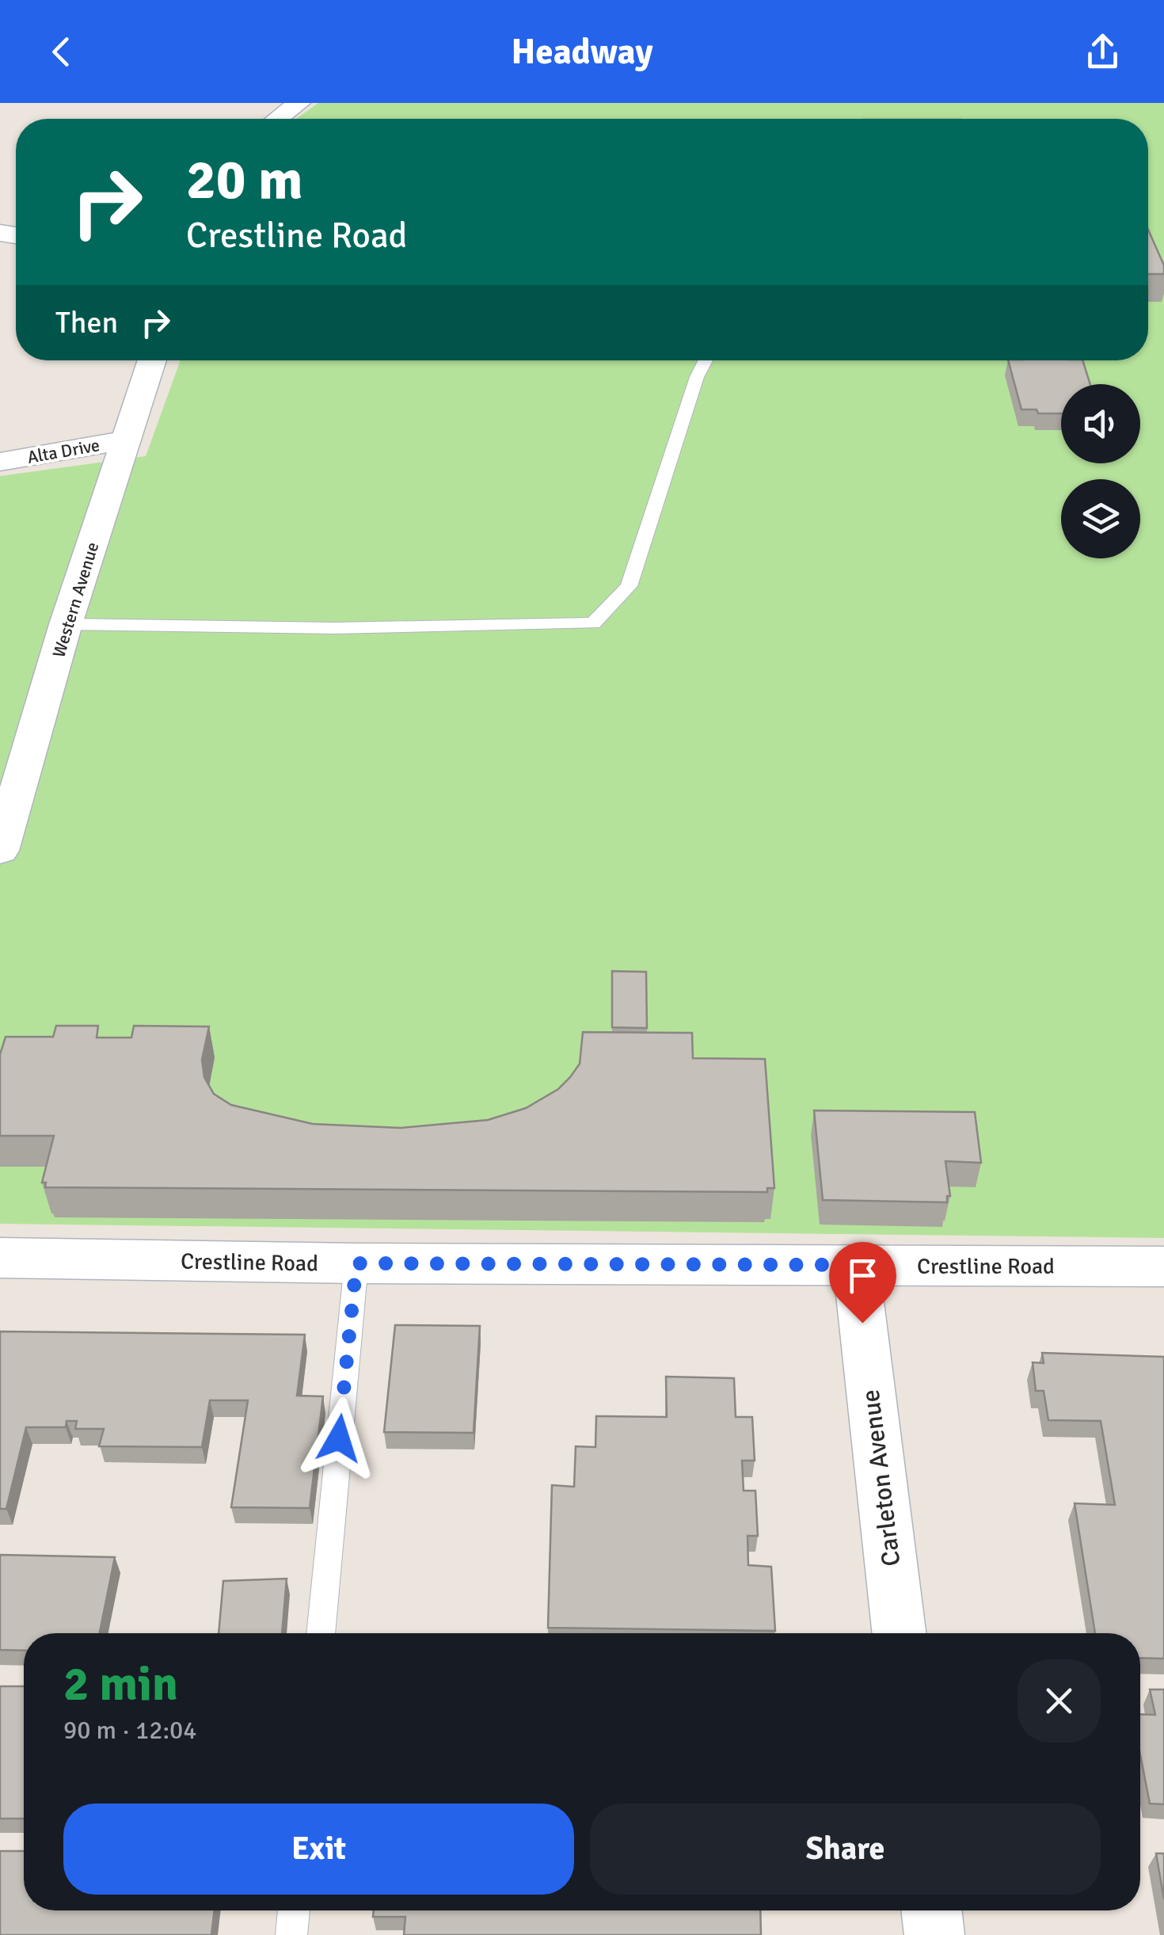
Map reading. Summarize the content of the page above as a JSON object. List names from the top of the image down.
{
  "streets": {
    "street": [
      "Alta Drive",
      "Western Avenue",
      "Crestline Road",
      "Carleton Avenue"
    ]
  },
  "crossings": [
    ["Alta Drive", "Western Avenue"],
    ["Crestline Road", "Carleton Avenue"]
  ],
  "page": {
    "header": "Headway",
    "turn": ["20 m", "Crestline Road"],
    "then": "Then",
    "heading": ["2 min", "90 m · 12:04"],
    "buttons": ["Exit", "Share"]
  }
}
